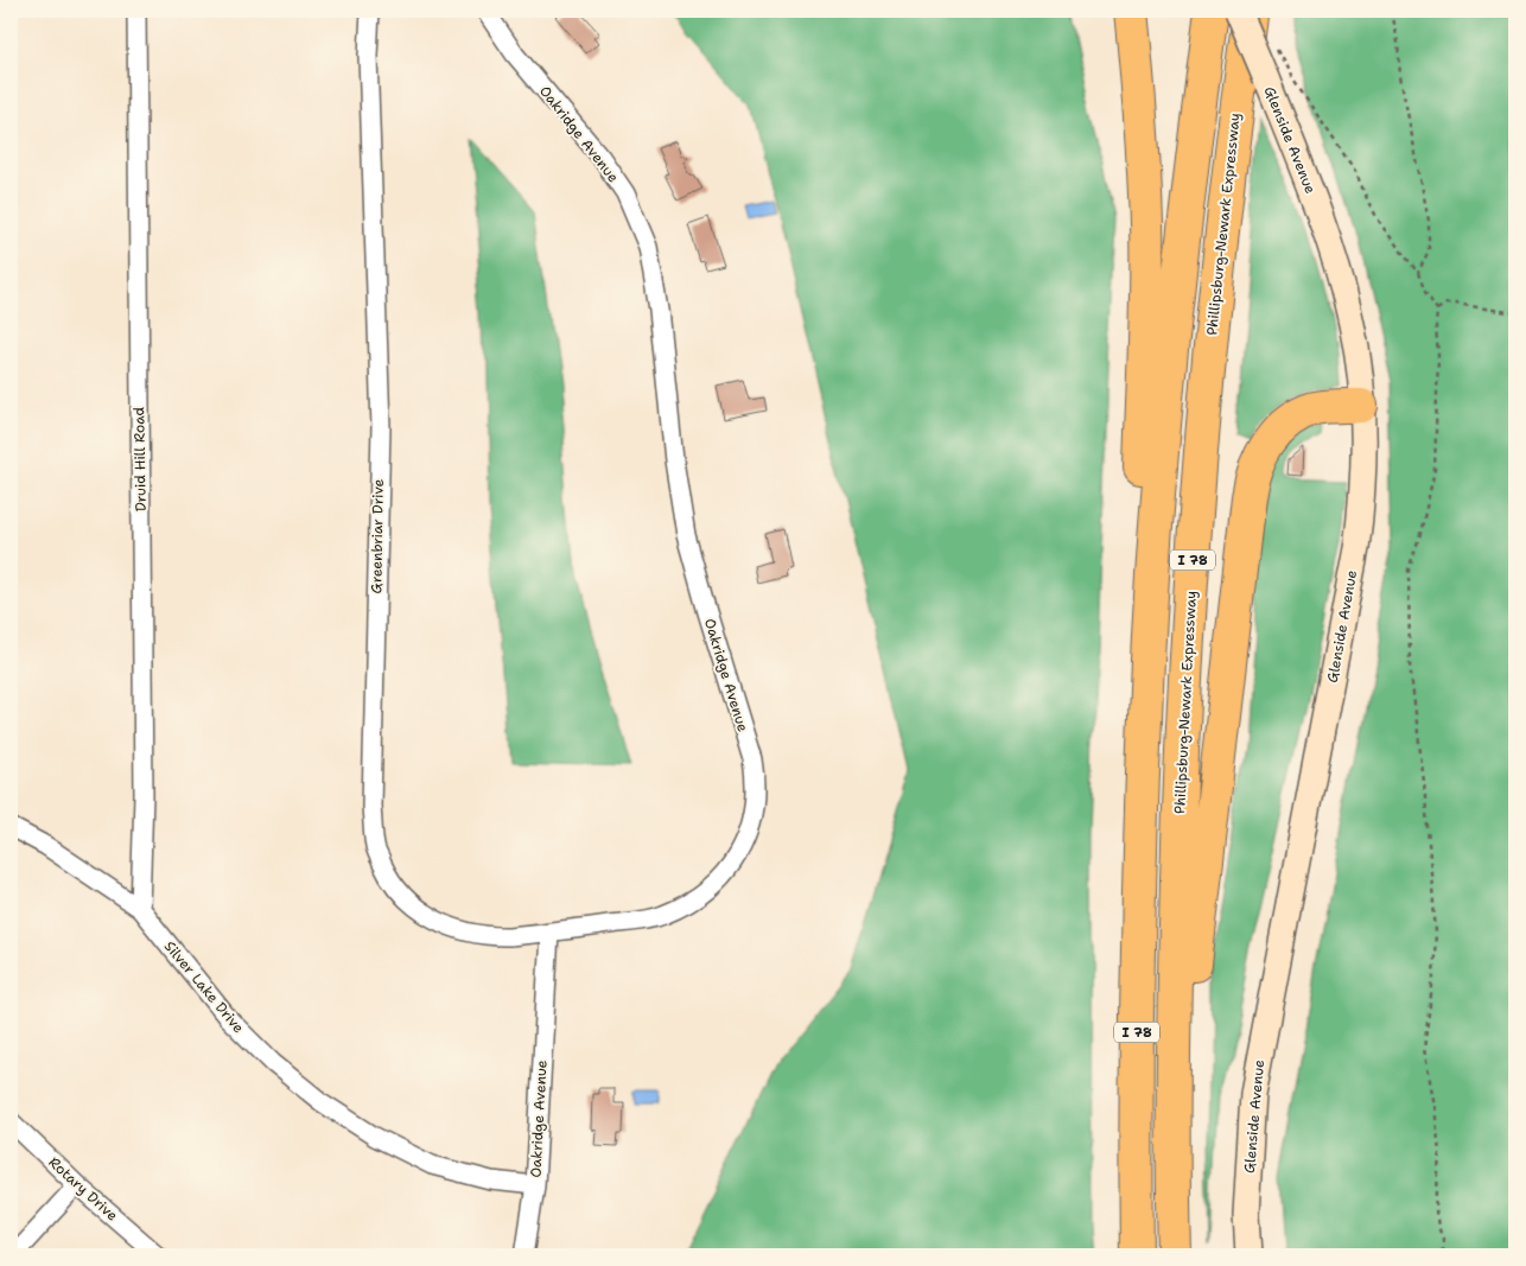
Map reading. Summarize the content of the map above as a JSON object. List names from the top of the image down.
{
  "streets": {
    "highway": ["Phillipsburg-Newark Expressway", "I 78"],
    "main road": ["Glenside Avenue"],
    "street": [
      "Oakridge Avenue",
      "Druid Hill Road",
      "Greenbriar Drive",
      "Silver Lake Drive",
      "Rotary Drive"
    ]
  },
  "crossings": [
    ["Oakridge Avenue", "Greenbriar Drive"],
    ["Oakridge Avenue", "Silver Lake Drive"],
    ["Druid Hill Road", "Silver Lake Drive"]
  ]
}
